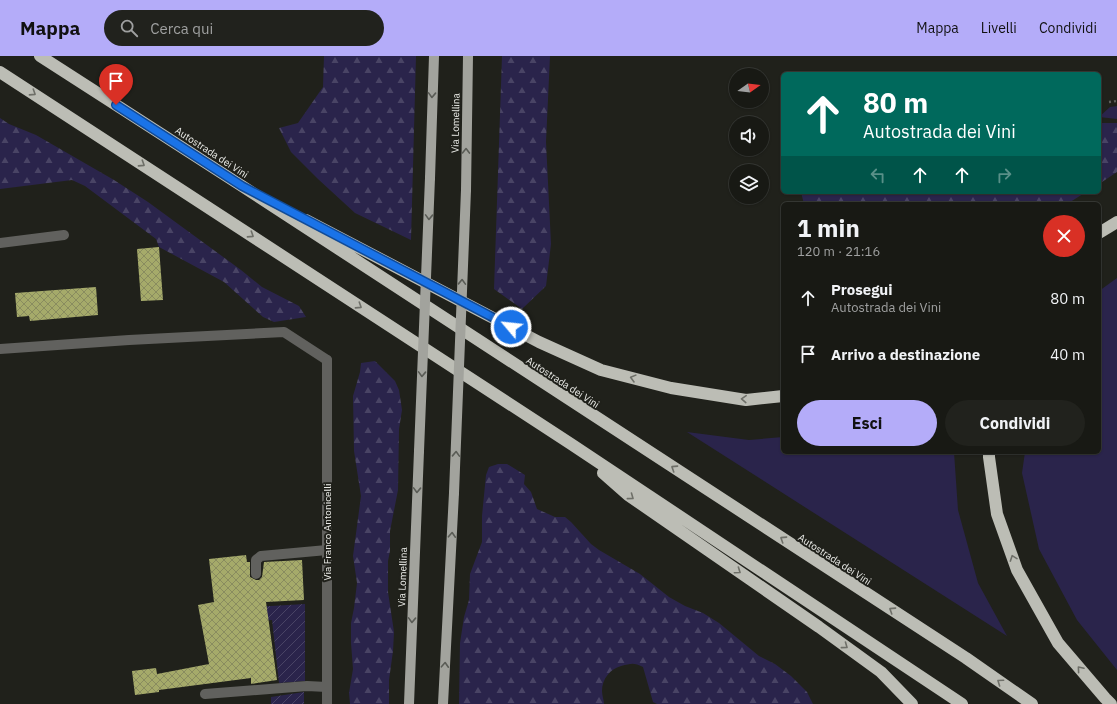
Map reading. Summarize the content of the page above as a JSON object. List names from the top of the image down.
{
  "streets": {
    "highway": ["Autostrada dei Vini"],
    "main road": ["Via Lomellina"],
    "street": ["Via Franco Antonicelli"]
  },
  "north": "right",
  "page": {
    "header": "Mappa",
    "search": "Cerca qui",
    "nav": ["Mappa", "Livelli", "Condividi"],
    "turn": ["80 m", "Autostrada dei Vini"],
    "heading": ["1 min", "120 m · 21:16"],
    "list": [
      {
        "name": "Prosegui",
        "note": "Autostrada dei Vini",
        "value": "80 m"
      },
      {
        "name": "Arrivo a destinazione",
        "value": "40 m"
      }
    ],
    "buttons": ["Esci", "Condividi"]
  }
}
